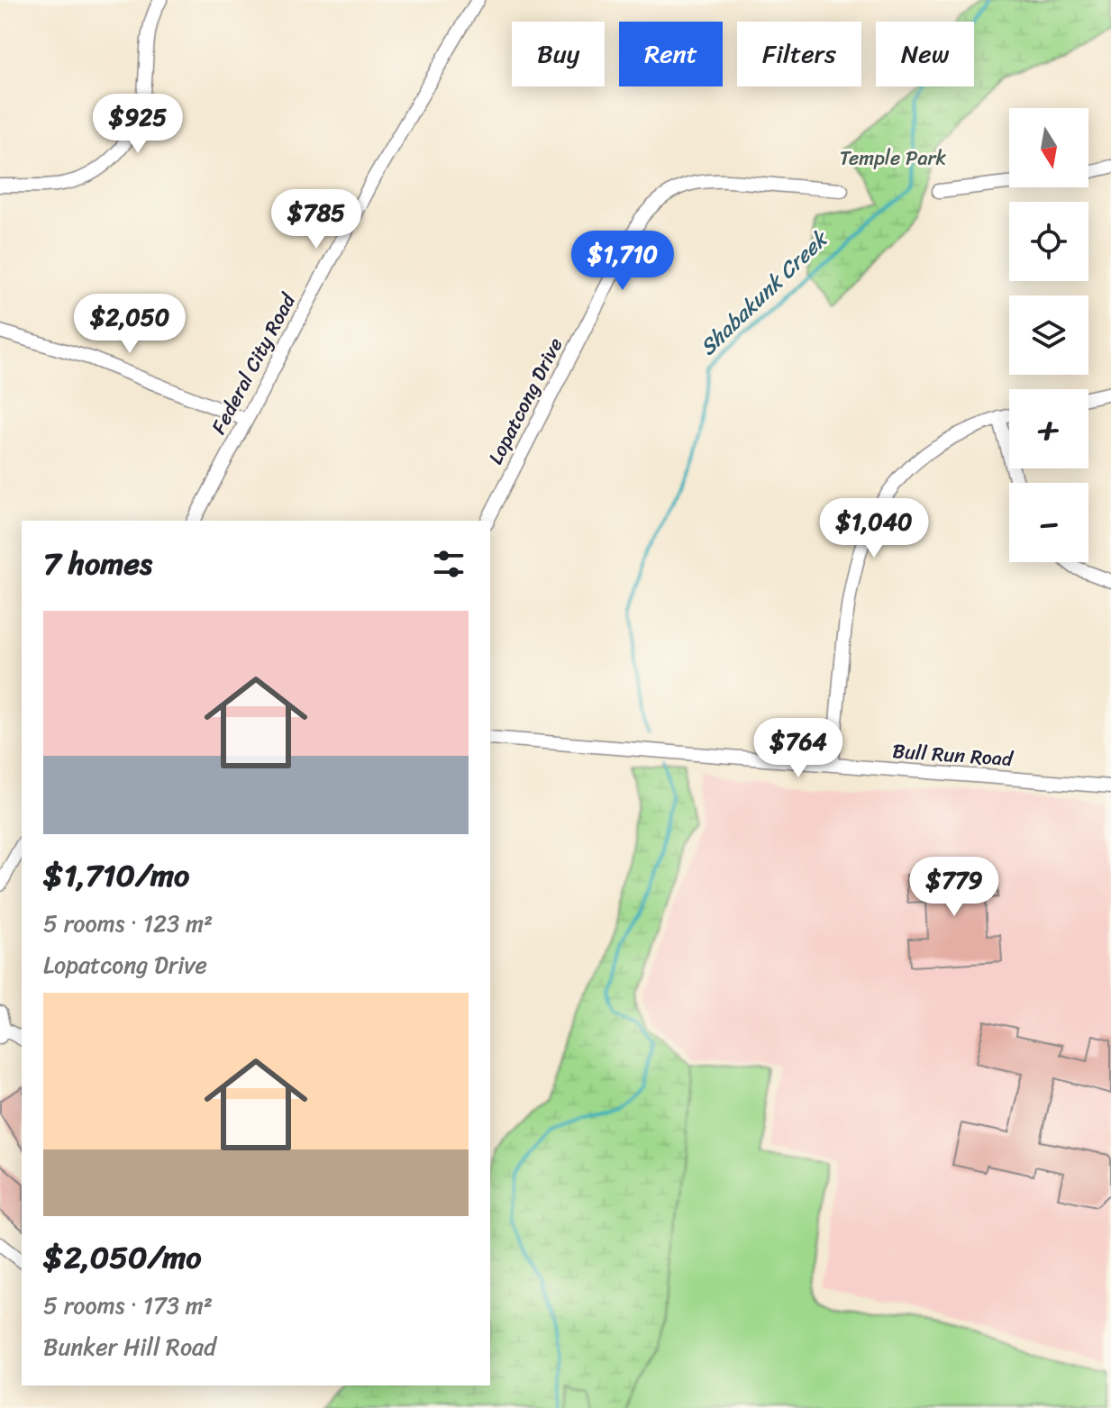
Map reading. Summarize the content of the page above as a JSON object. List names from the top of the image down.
{
  "streets": {
    "street": ["Federal City Road", "Lopatcong Drive", "Bull Run Road"]
  },
  "water": ["Shabakunk Creek"],
  "parks": ["Temple Park"],
  "north": "bottom",
  "page": {
    "chip": [
      "Buy",
      "Rent",
      "Filters",
      "New"
    ],
    "price": [
      "$925",
      "$785",
      "$1,710",
      "$2,050",
      "$1,040",
      "$764",
      "$779"
    ],
    "map_buttons": ["+", "−"],
    "heading": "7 homes",
    "list": [
      {
        "name": "$1,710/mo",
        "note": "5 rooms · 123 m² · Lopatcong Drive"
      },
      {
        "name": "$2,050/mo",
        "note": "5 rooms · 173 m² · Bunker Hill Road"
      }
    ]
  }
}
